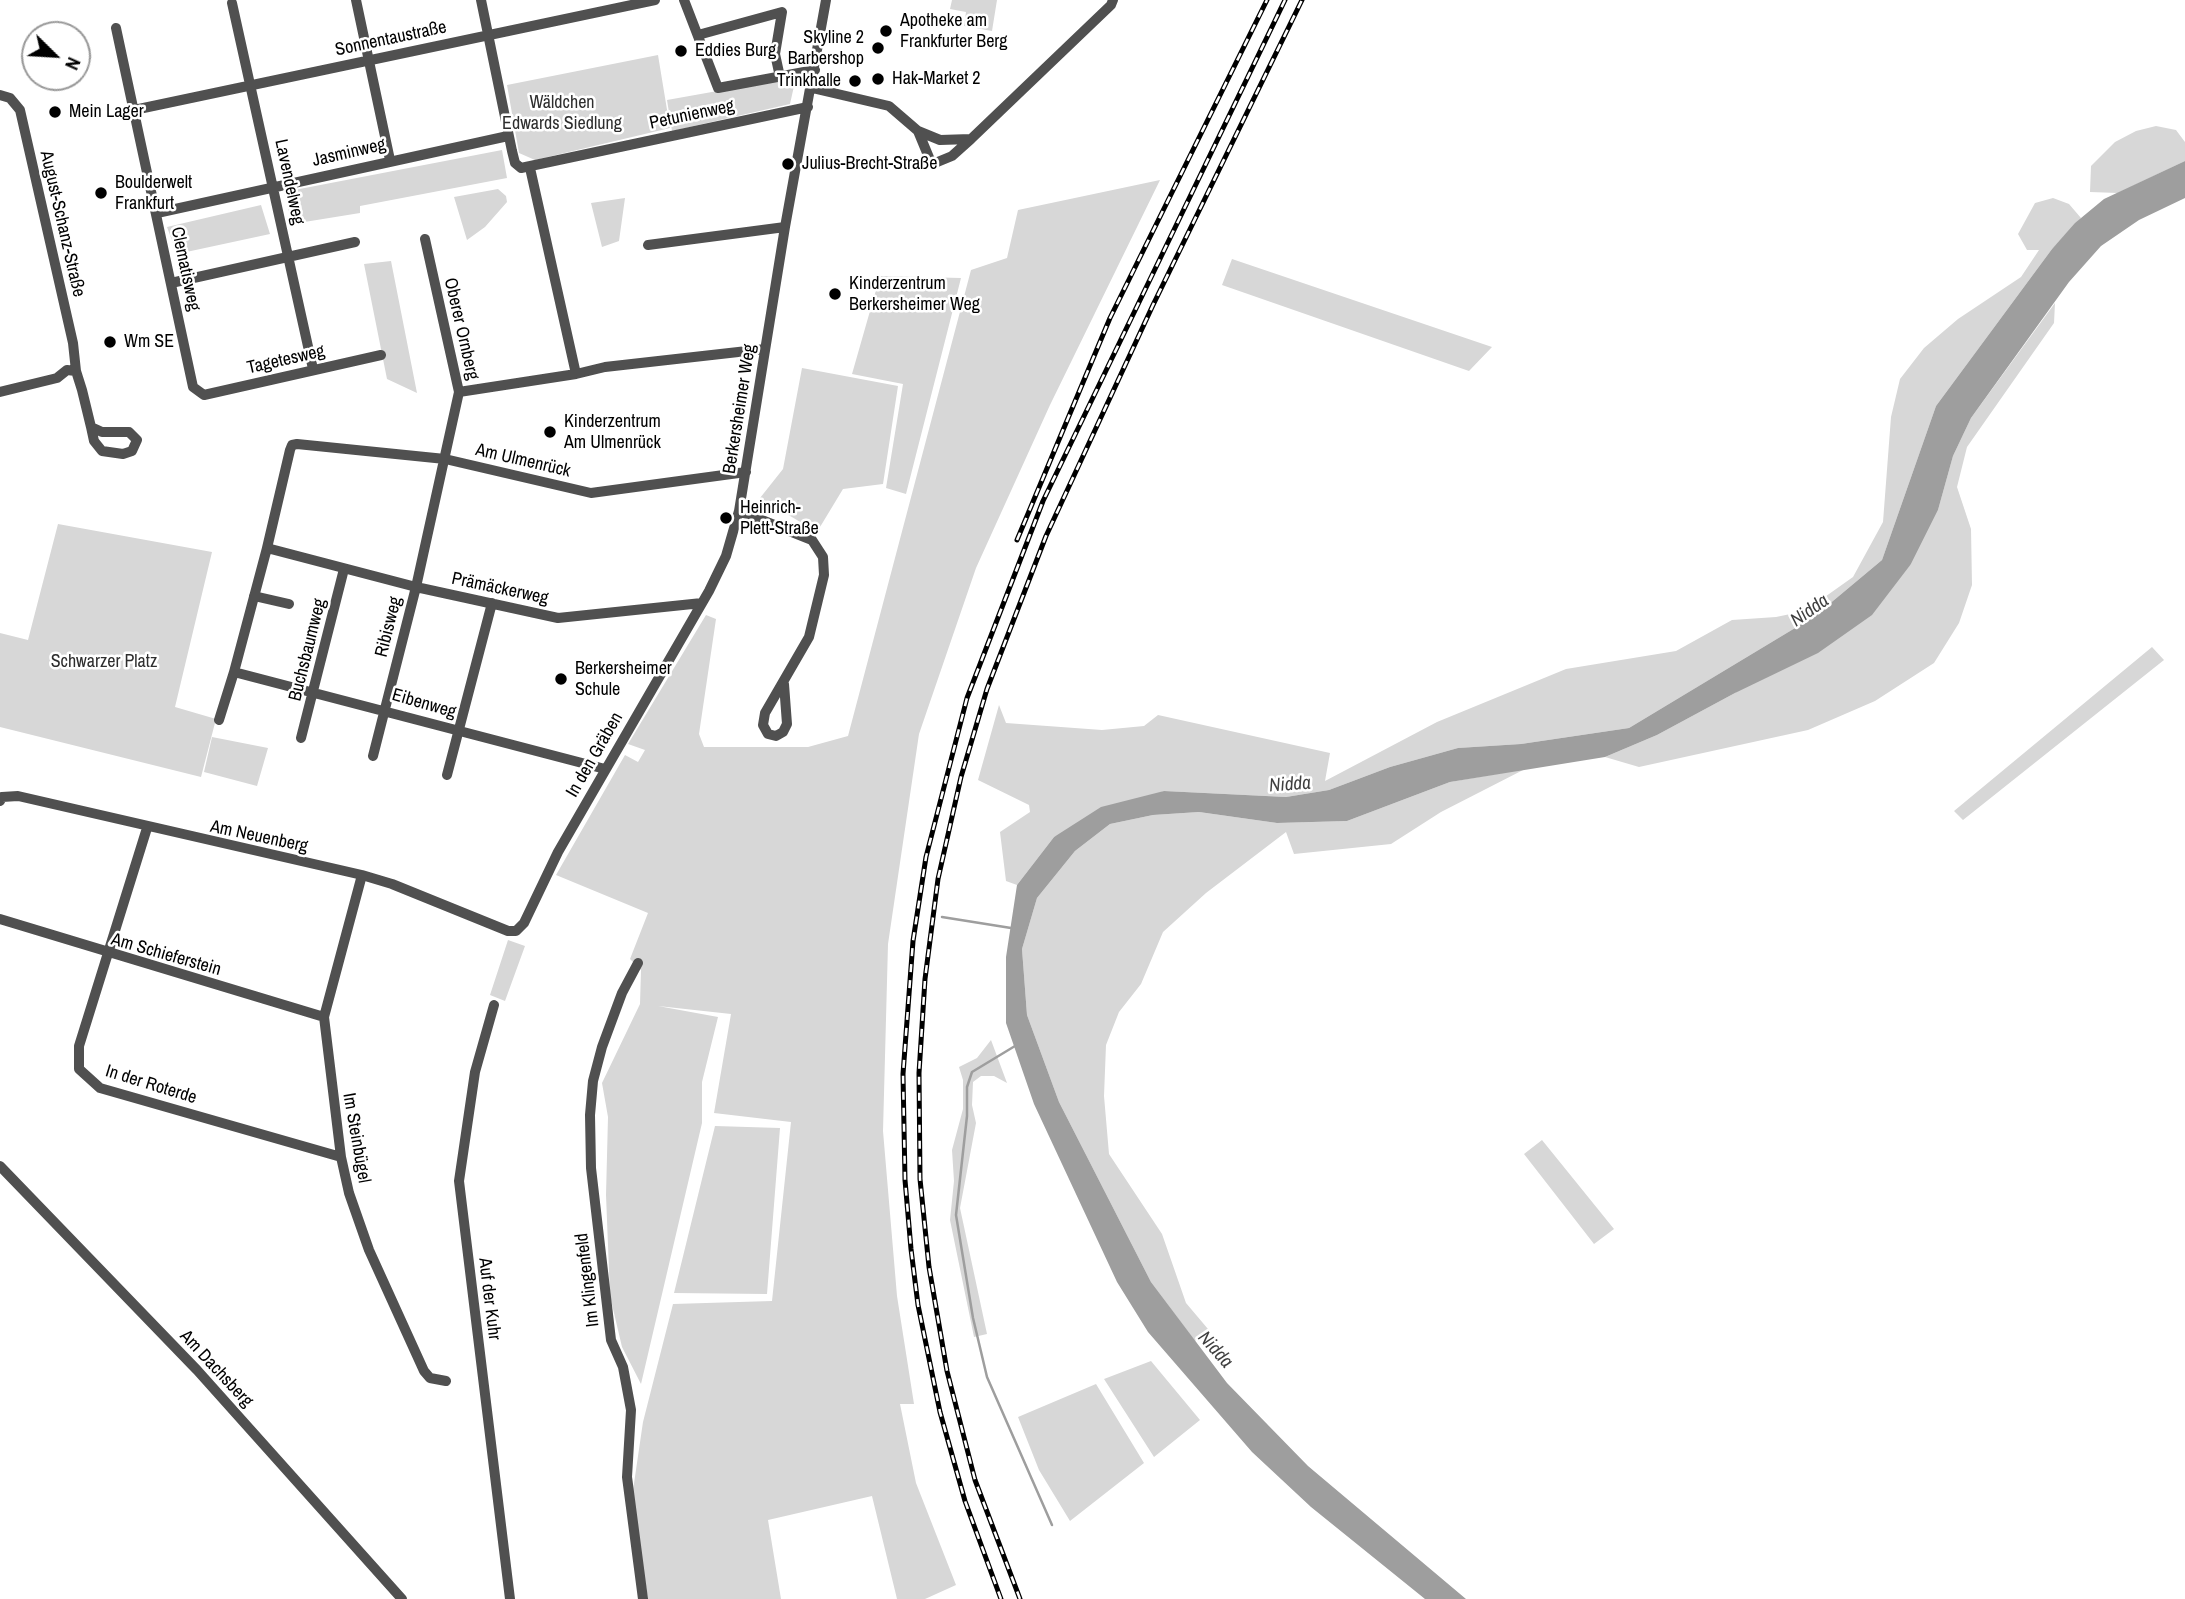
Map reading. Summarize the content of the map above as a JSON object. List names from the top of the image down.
{
  "streets": {
    "street": [
      "Sonnentaustraße",
      "Petunienweg",
      "Jasminweg",
      "Lavendelweg",
      "August-Schanz-Straße",
      "Clematisweg",
      "Oberer Ornberg",
      "Tagetesweg",
      "Berkersheimer Weg",
      "Am Ulmenrück",
      "Prämäckerweg",
      "Ribisweg",
      "Buchsbaumweg",
      "Eibenweg",
      "In den Gräben",
      "Am Neuenberg",
      "Am Schieferstein",
      "In der Roterde",
      "Im Steinbügel",
      "Im Klingenfeld",
      "Auf der Kuhr",
      "Am Dachsberg"
    ]
  },
  "crossings": [
    ["Sonnentaustraße", "Lavendelweg"],
    ["Sonnentaustraße", "Clematisweg"],
    ["Petunienweg", "Berkersheimer Weg"],
    ["Jasminweg", "Lavendelweg"],
    ["Jasminweg", "Clematisweg"],
    ["Lavendelweg", "Tagetesweg"],
    ["Clematisweg", "Tagetesweg"],
    ["Oberer Ornberg", "Berkersheimer Weg"],
    ["Berkersheimer Weg", "Am Ulmenrück"],
    ["Berkersheimer Weg", "In den Gräben"],
    ["Am Ulmenrück", "Prämäckerweg"],
    ["Prämäckerweg", "Ribisweg"],
    ["Prämäckerweg", "Buchsbaumweg"],
    ["Prämäckerweg", "In den Gräben"],
    ["Ribisweg", "Eibenweg"],
    ["Buchsbaumweg", "Eibenweg"],
    ["Eibenweg", "In den Gräben"],
    ["In den Gräben", "Am Neuenberg"],
    ["Am Neuenberg", "In der Roterde"],
    ["Am Neuenberg", "Im Steinbügel"],
    ["Am Schieferstein", "In der Roterde"],
    ["Am Schieferstein", "Im Steinbügel"],
    ["In der Roterde", "Im Steinbügel"]
  ],
  "water": ["Nidda"],
  "parks": ["Wäldchen Edwards Siedlung", "Schwarzer Platz"],
  "places": [
    "Apotheke am Frankfurter Berg",
    "Skyline 2 Barbershop",
    "Eddies Burg",
    "Hak-Market 2",
    "Trinkhalle",
    "Mein Lager",
    "Julius-Brecht-Straße",
    "Boulderwelt Frankfurt",
    "Kinderzentrum Berkersheimer Weg",
    "Wm SE",
    "Kinderzentrum Am Ulmenrück",
    "Heinrich- Plett-Straße",
    "Berkersheimer Schule"
  ],
  "north": "bottom right"
}
